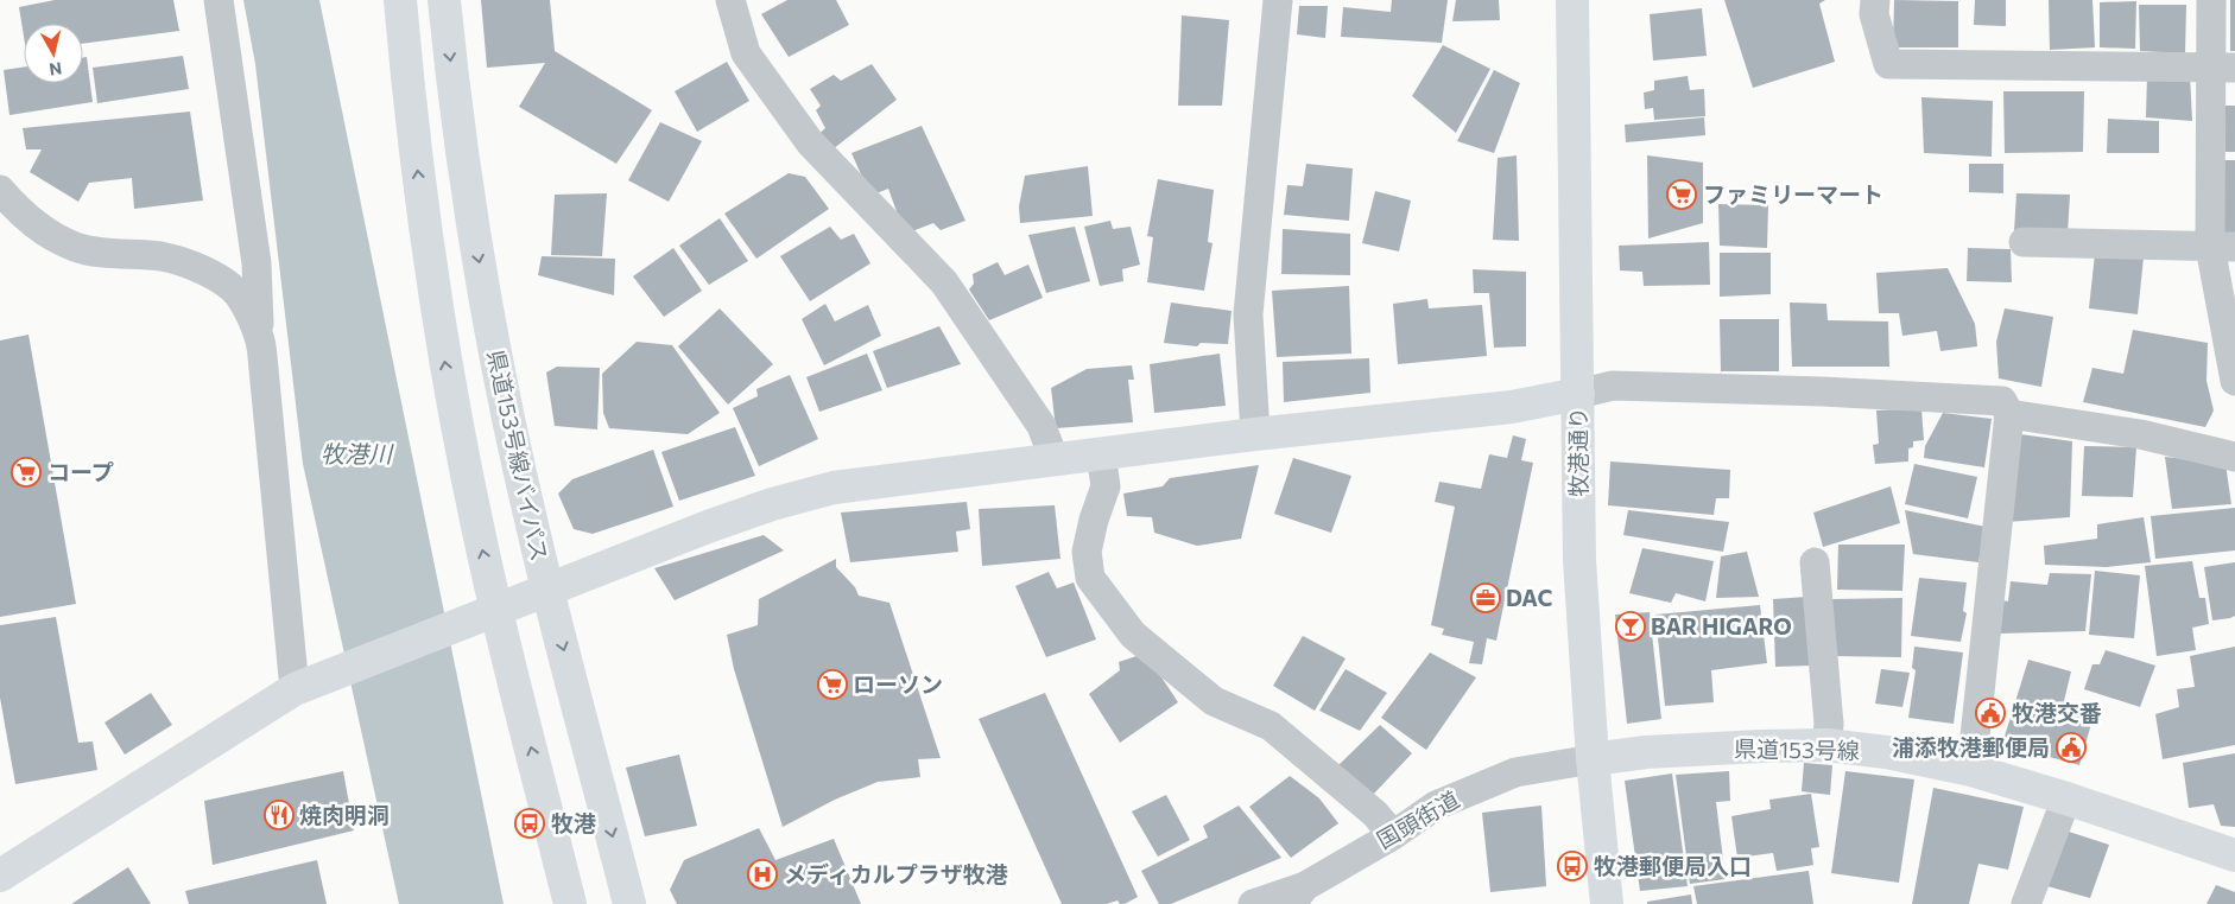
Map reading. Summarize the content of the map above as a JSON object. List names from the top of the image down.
{
  "streets": {
    "main road": ["牧港通り", "県道153号線バイパス", "県道153号線"],
    "street": ["国頭街道"]
  },
  "crossings": [
    ["牧港通り", "県道153号線"],
    ["牧港通り", "国頭街道"],
    ["県道153号線", "国頭街道"]
  ],
  "water": ["牧港川"],
  "places": {
    "supermarket": ["ファミリーマート", "コープ", "ローソン"],
    "office": ["DAC"],
    "bar": ["BAR HIGARO"],
    "public building": ["牧港交番", "浦添牧港郵便局"],
    "restaurant": ["焼肉明洞"],
    "bus stop": ["牧港", "牧港郵便局入口"],
    "hospital": ["メディカルプラザ牧港"]
  },
  "north": "bottom"
}
